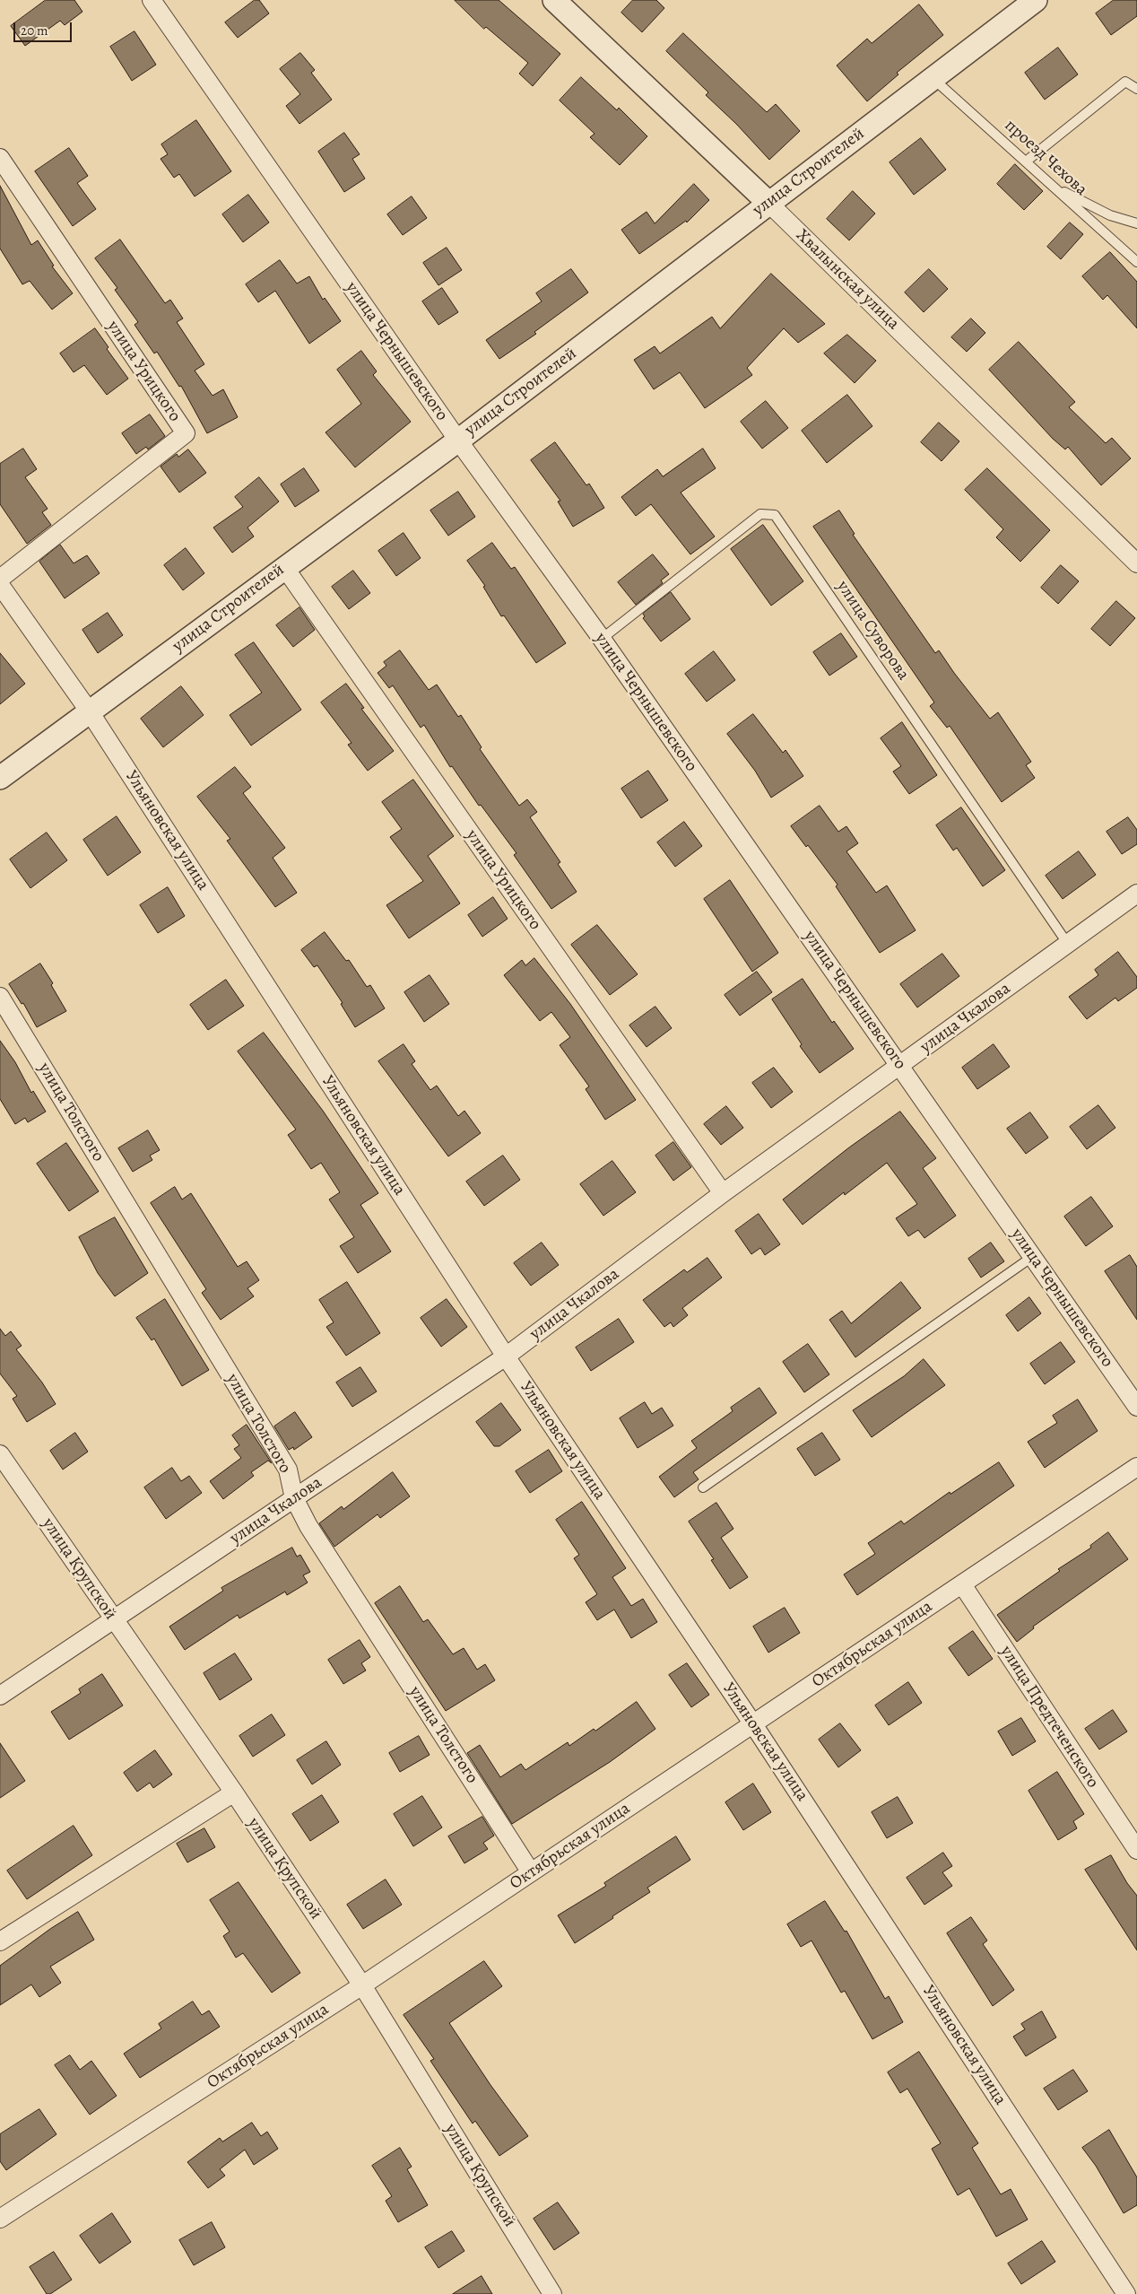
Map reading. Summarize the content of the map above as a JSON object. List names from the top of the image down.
{
  "streets": {
    "street": [
      "улица Строителей",
      "Хвалынская улица",
      "улица Чернышевского",
      "улица Урицкого",
      "Ульяновская улица",
      "улица Чкалова",
      "улица Толстого",
      "улица Крупской",
      "Октябрьская улица",
      "улица Предтеченского"
    ],
    "lane": ["проезд Чехова", "улица Суворова"]
  },
  "crossings": [
    ["проезд Чехова", "улица Строителей"],
    ["улица Строителей", "Хвалынская улица"],
    ["улица Строителей", "улица Чернышевского"],
    ["улица Строителей", "улица Урицкого"],
    ["улица Строителей", "Ульяновская улица"],
    ["улица Чернышевского", "улица Суворова"],
    ["улица Чернышевского", "улица Чкалова"],
    ["улица Урицкого", "улица Чкалова"],
    ["улица Суворова", "улица Чкалова"],
    ["Ульяновская улица", "улица Чкалова"],
    ["Ульяновская улица", "Октябрьская улица"],
    ["улица Чкалова", "улица Толстого"],
    ["улица Чкалова", "улица Крупской"],
    ["улица Толстого", "Октябрьская улица"],
    ["улица Крупской", "Октябрьская улица"],
    ["Октябрьская улица", "улица Предтеченского"]
  ],
  "scale_bar": "20 m"
}
